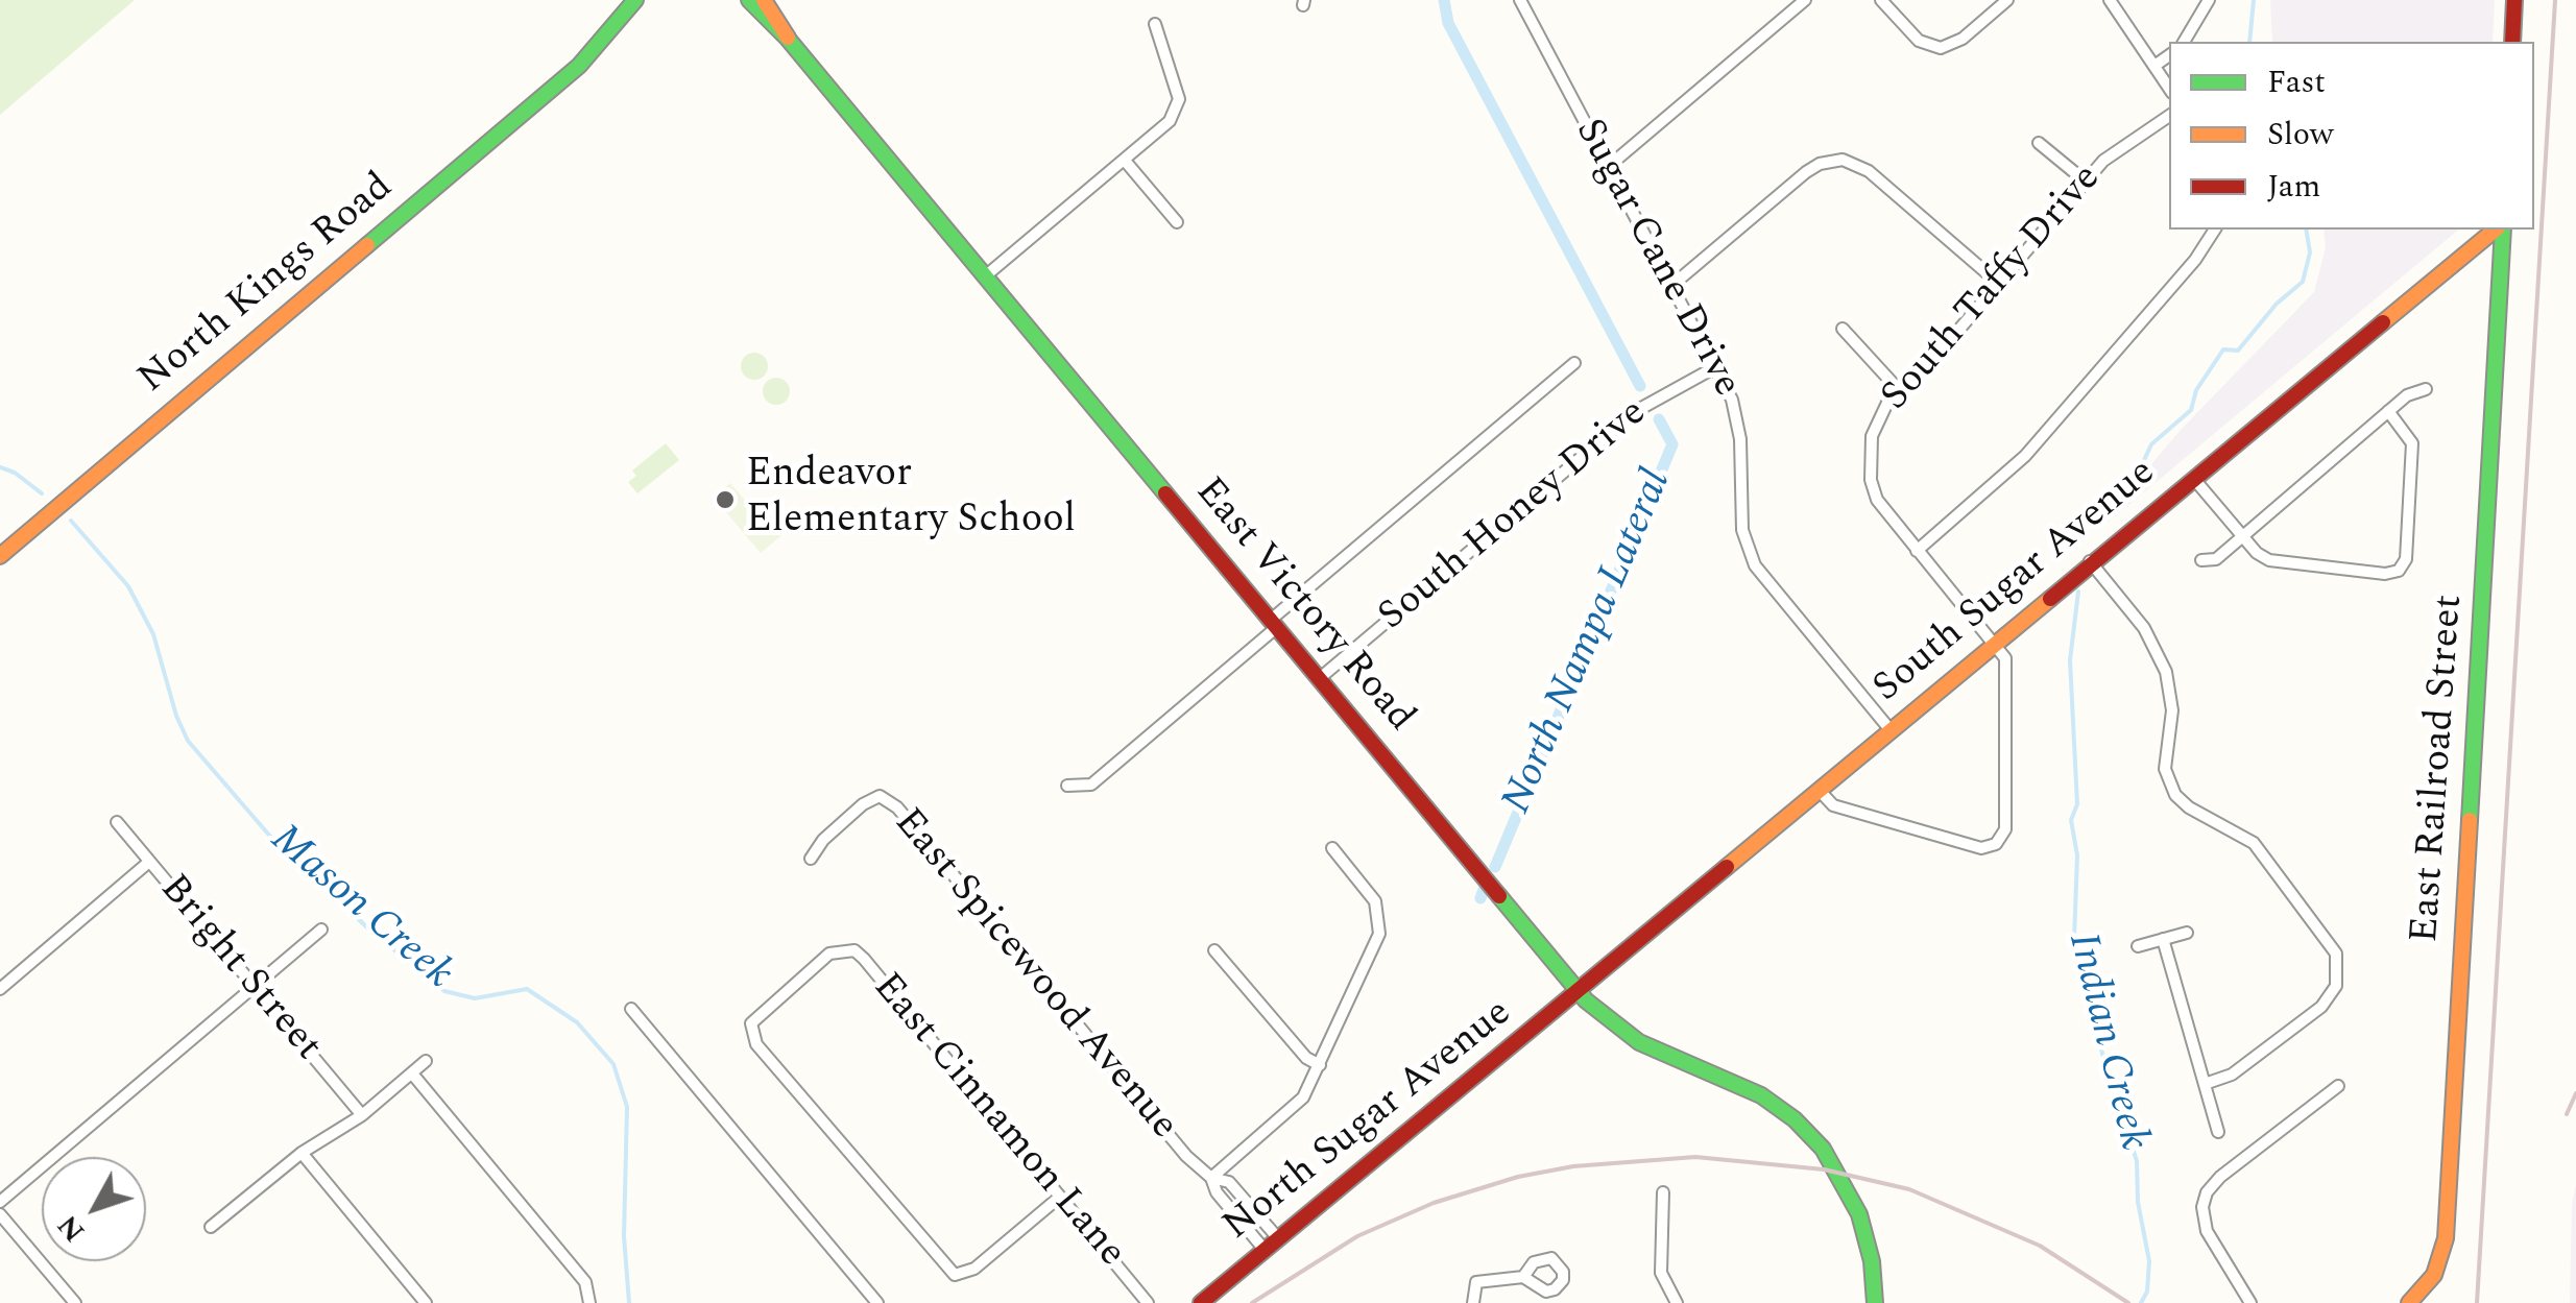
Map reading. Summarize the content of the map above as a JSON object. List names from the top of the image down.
{
  "streets": {
    "street": [
      "Sugar Cane Drive",
      "North Kings Road",
      "South Taffy Drive",
      "South Honey Drive",
      "South Sugar Avenue",
      "East Victory Road",
      "East Railroad Street",
      "Bright Street",
      "East Spicewood Avenue",
      "East Cinnamon Lane",
      "North Sugar Avenue"
    ]
  },
  "crossings": [
    ["Sugar Cane Drive", "South Honey Drive"],
    ["Sugar Cane Drive", "South Sugar Avenue"],
    ["South Taffy Drive", "South Sugar Avenue"],
    ["South Honey Drive", "East Victory Road"],
    ["South Sugar Avenue", "East Victory Road"],
    ["South Sugar Avenue", "North Sugar Avenue"],
    ["East Victory Road", "North Sugar Avenue"],
    ["East Spicewood Avenue", "North Sugar Avenue"]
  ],
  "water": ["North Nampa Lateral", "Mason Creek", "Indian Creek"],
  "places": ["Endeavor Elementary School"],
  "legend": ["Fast", "Slow", "Jam"],
  "north": "bottom left"
}
